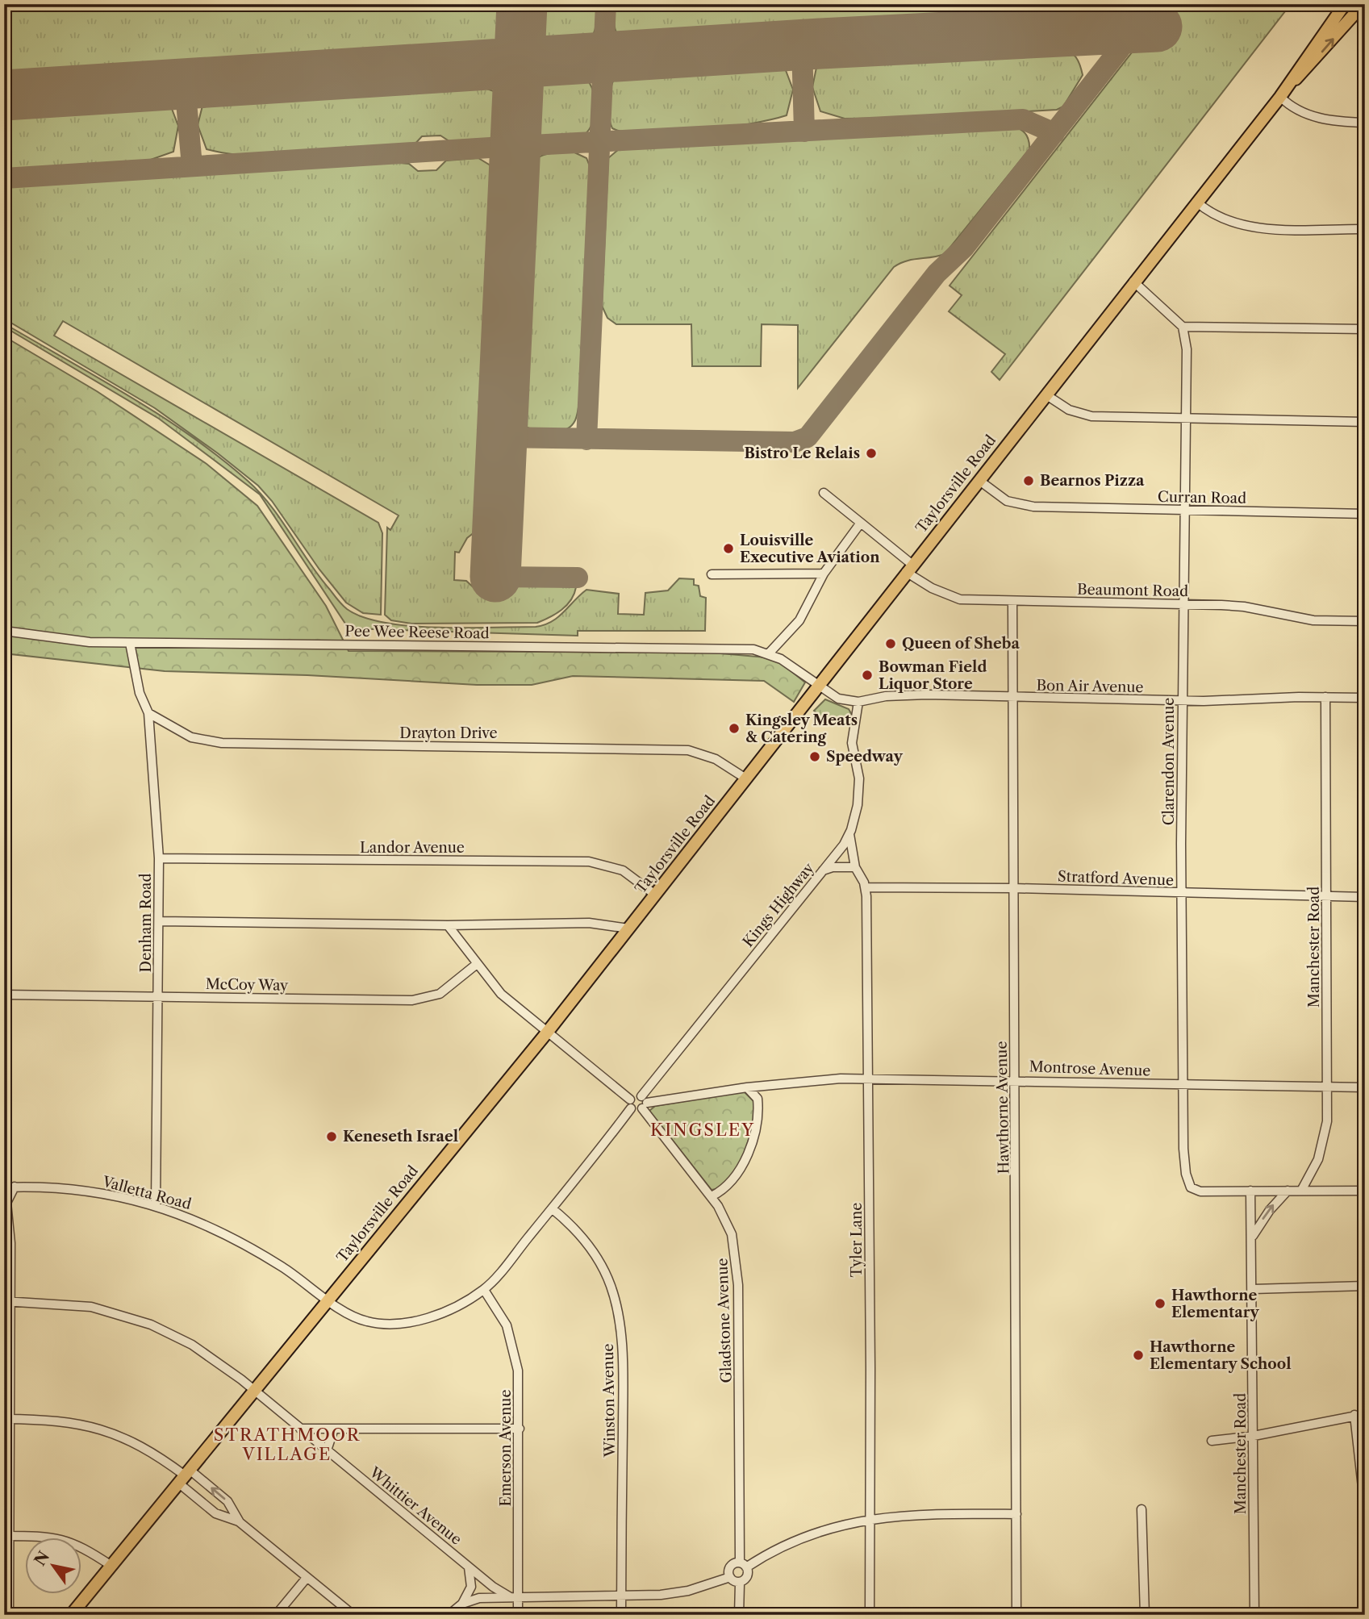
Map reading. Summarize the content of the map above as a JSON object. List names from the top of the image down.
{
  "streets": {
    "main road": ["Taylorsville Road"],
    "street": [
      "Curran Road",
      "Beaumont Road",
      "Pee Wee Reese Road",
      "Bon Air Avenue",
      "Drayton Drive",
      "Clarendon Avenue",
      "Landor Avenue",
      "Stratford Avenue",
      "Kings Highway",
      "Denham Road",
      "Manchester Road",
      "McCoy Way",
      "Montrose Avenue",
      "Hawthorne Avenue",
      "Valletta Road",
      "Tyler Lane",
      "Gladstone Avenue",
      "Winston Avenue",
      "Emerson Avenue",
      "Whittier Avenue"
    ]
  },
  "crossings": [
    ["Taylorsville Road", "Curran Road"],
    ["Taylorsville Road", "Beaumont Road"],
    ["Taylorsville Road", "Pee Wee Reese Road"],
    ["Taylorsville Road", "Bon Air Avenue"],
    ["Taylorsville Road", "Drayton Drive"],
    ["Taylorsville Road", "Landor Avenue"],
    ["Taylorsville Road", "Valletta Road"],
    ["Taylorsville Road", "Whittier Avenue"],
    ["Curran Road", "Clarendon Avenue"],
    ["Beaumont Road", "Clarendon Avenue"],
    ["Beaumont Road", "Hawthorne Avenue"],
    ["Pee Wee Reese Road", "Bon Air Avenue"],
    ["Pee Wee Reese Road", "Denham Road"],
    ["Bon Air Avenue", "Clarendon Avenue"],
    ["Bon Air Avenue", "Kings Highway"],
    ["Bon Air Avenue", "Manchester Road"],
    ["Bon Air Avenue", "Hawthorne Avenue"],
    ["Drayton Drive", "Denham Road"],
    ["Clarendon Avenue", "Stratford Avenue"],
    ["Clarendon Avenue", "Manchester Road"],
    ["Clarendon Avenue", "Montrose Avenue"],
    ["Landor Avenue", "Denham Road"],
    ["Stratford Avenue", "Manchester Road"],
    ["Stratford Avenue", "Hawthorne Avenue"],
    ["Stratford Avenue", "Tyler Lane"],
    ["Kings Highway", "Montrose Avenue"],
    ["Kings Highway", "Tyler Lane"],
    ["Kings Highway", "Gladstone Avenue"],
    ["Denham Road", "McCoy Way"],
    ["Denham Road", "Valletta Road"],
    ["Manchester Road", "Montrose Avenue"],
    ["Montrose Avenue", "Hawthorne Avenue"],
    ["Montrose Avenue", "Tyler Lane"],
    ["Montrose Avenue", "Gladstone Avenue"],
    ["Emerson Avenue", "Whittier Avenue"]
  ],
  "districts": ["KINGSLEY", "STRATHMOOR VILLAGE"],
  "places": [
    "Bistro Le Relais",
    "Bearnos Pizza",
    "Louisville Executive Aviation",
    "Queen of Sheba",
    "Bowman Field Liquor Store",
    "Kingsley Meats & Catering",
    "Speedway",
    "Keneseth Israel",
    "Hawthorne Elementary",
    "Hawthorne Elementary School"
  ],
  "north": "top left"
}
